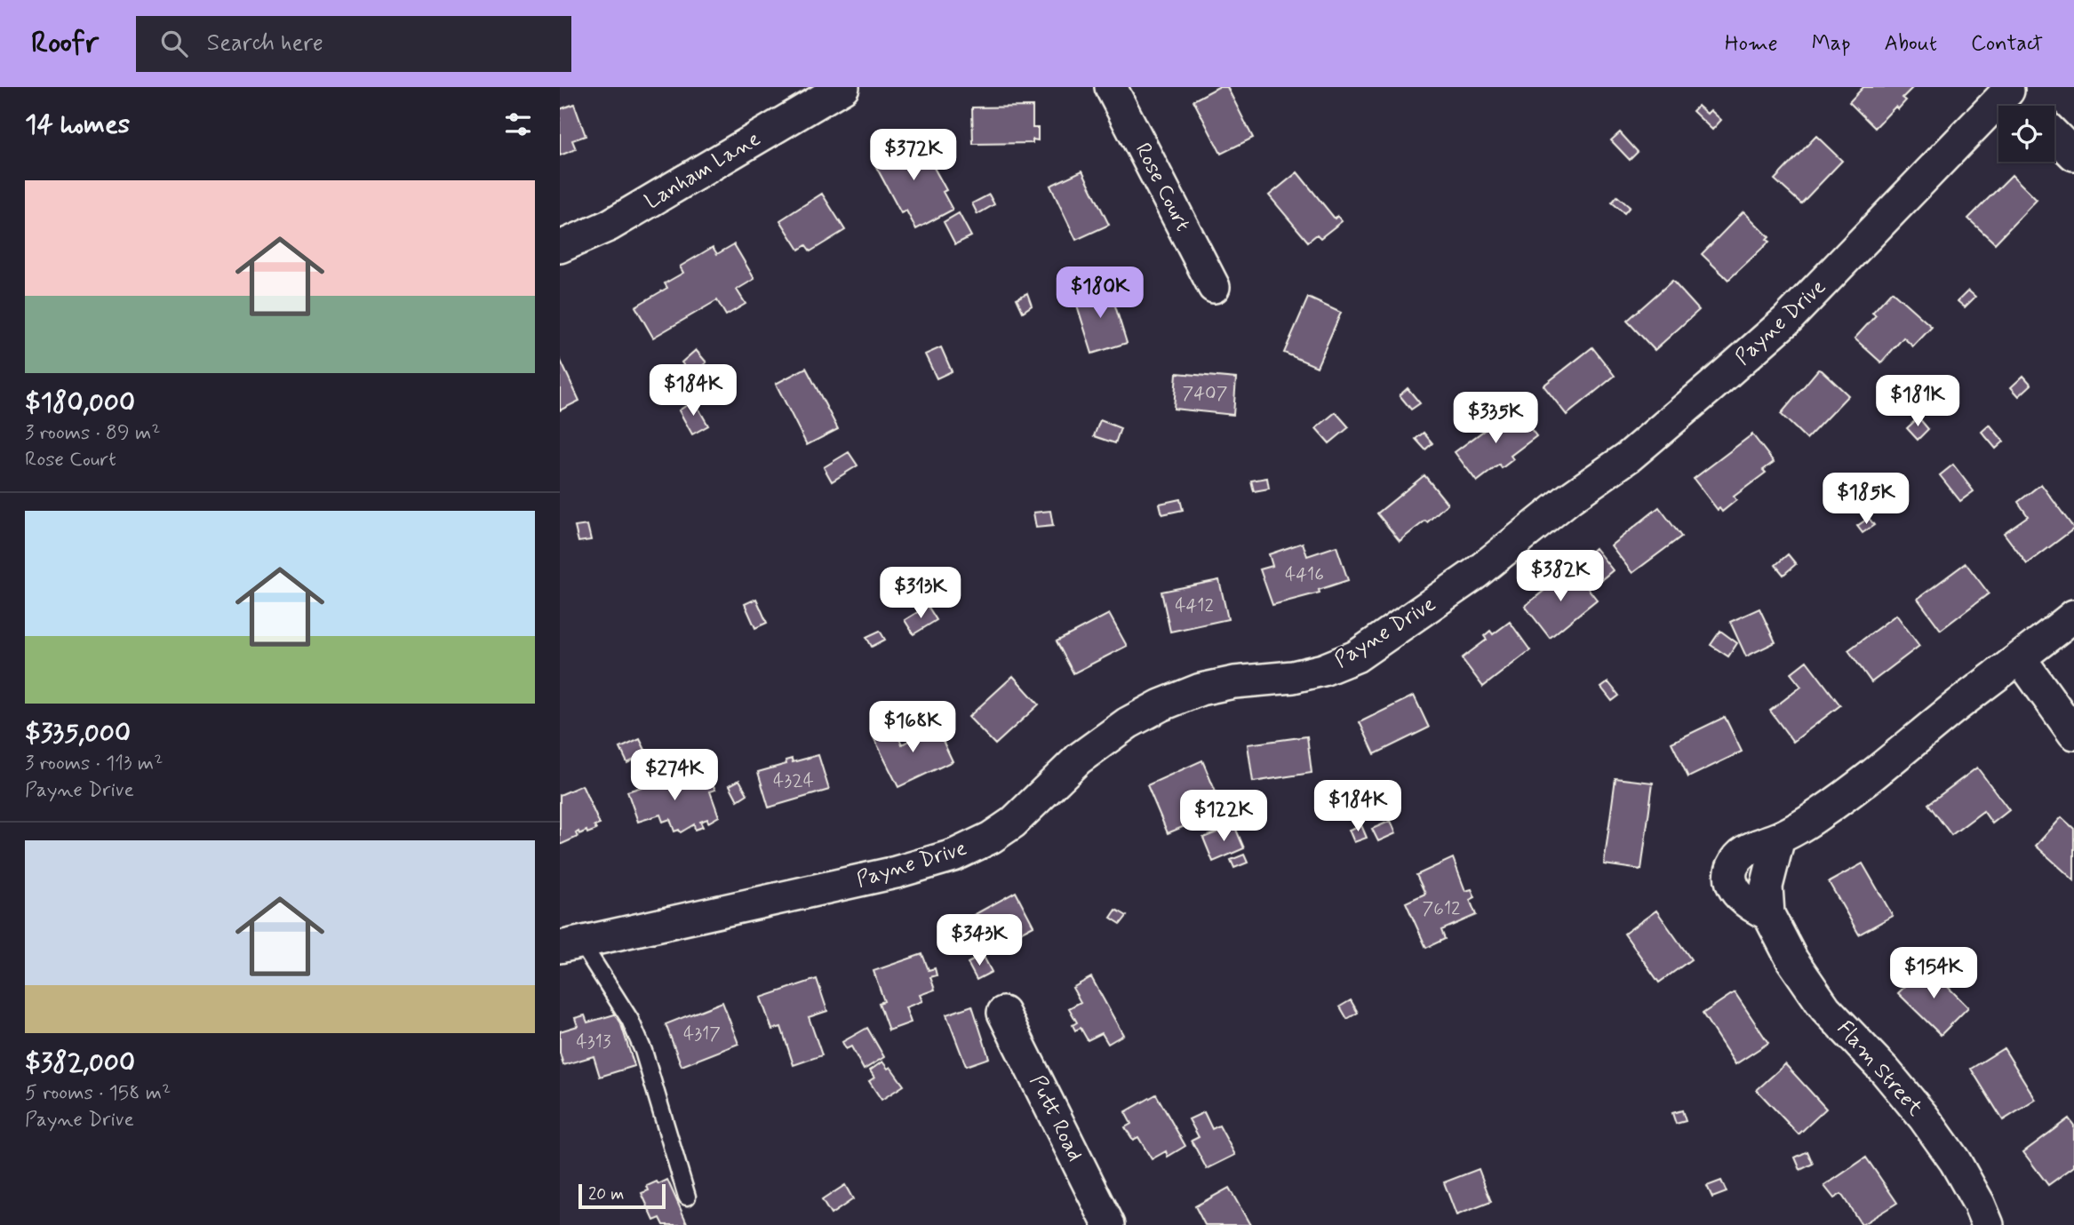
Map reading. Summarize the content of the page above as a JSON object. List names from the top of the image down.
{
  "streets": {
    "street": [
      "Lanham Lane",
      "Rose Court",
      "Payne Drive",
      "Flam Street",
      "Putt Road"
    ]
  },
  "house_numbers": [
    "7407",
    "4416",
    "4412",
    "4324",
    "7612",
    "4317",
    "4313"
  ],
  "scale_bar": "20 m",
  "page": {
    "header": "Roofr",
    "search": "Search here",
    "nav": [
      "Home",
      "Map",
      "About",
      "Contact"
    ],
    "heading": "14 homes",
    "price": [
      "$372K",
      "$180K",
      "$184K",
      "$181K",
      "$335K",
      "$185K",
      "$382K",
      "$313K",
      "$168K",
      "$274K",
      "$184K",
      "$122K",
      "$343K",
      "$154K"
    ],
    "list": [
      {
        "name": "$180,000",
        "note": "3 rooms · 89 m² · Rose Court"
      },
      {
        "name": "$335,000",
        "note": "3 rooms · 113 m² · Payne Drive"
      },
      {
        "name": "$382,000",
        "note": "5 rooms · 158 m² · Payne Drive"
      }
    ],
    "scale": "20 m"
  }
}
